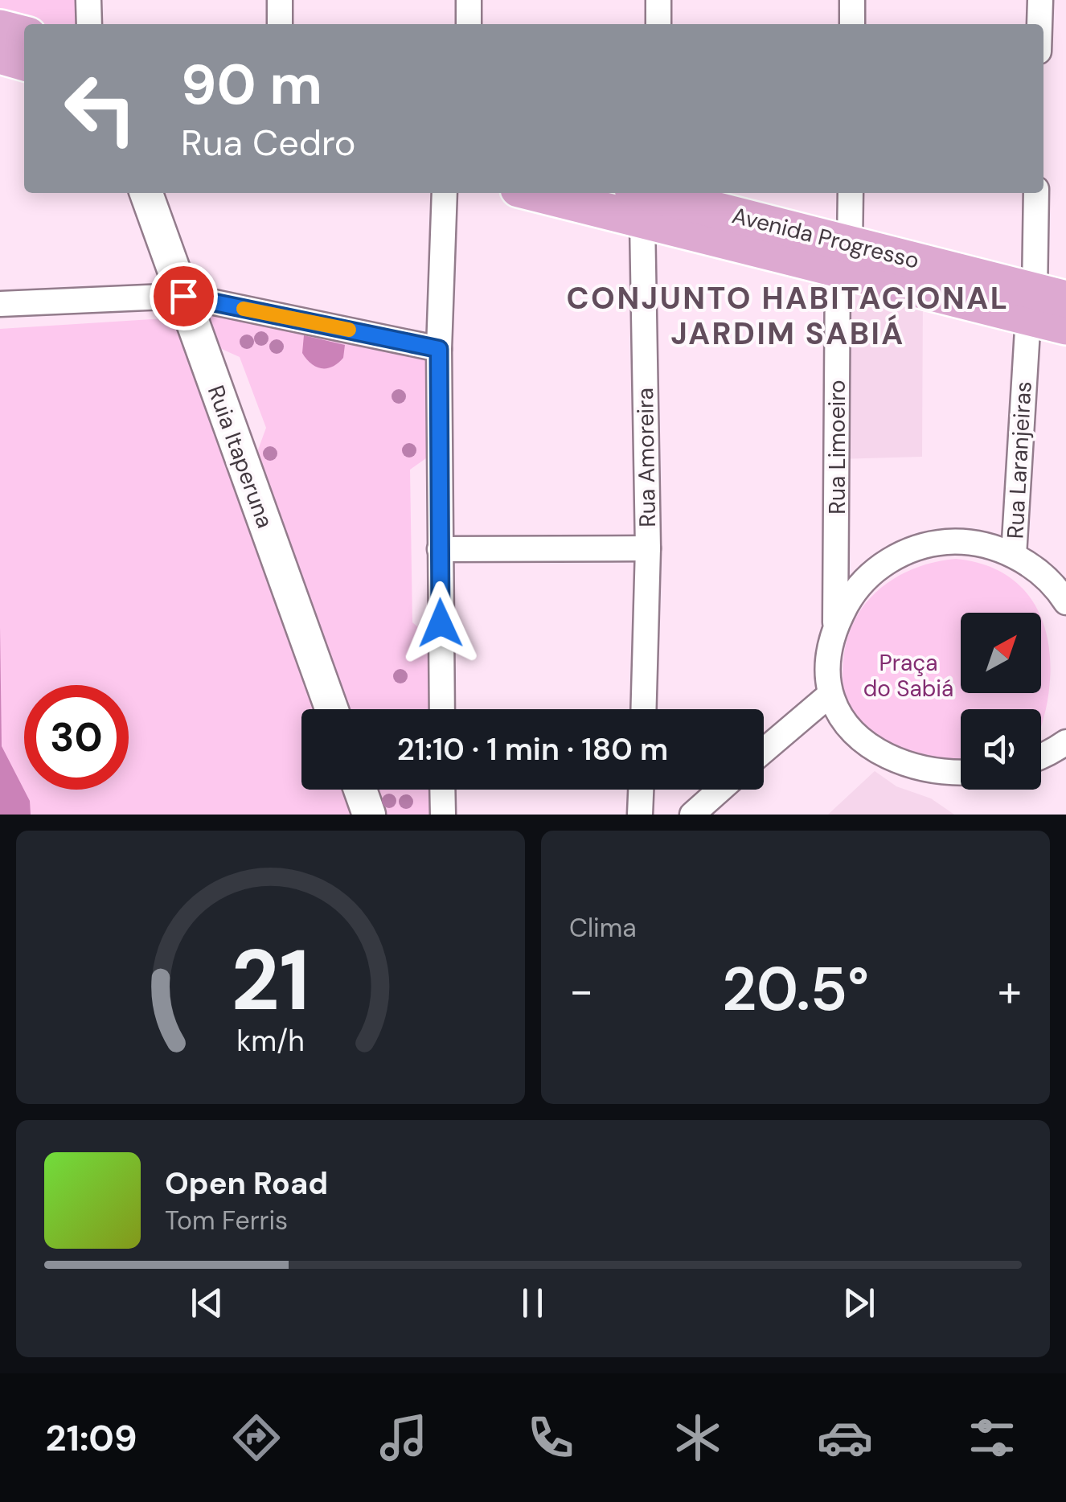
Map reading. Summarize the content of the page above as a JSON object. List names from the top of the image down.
{
  "streets": {
    "main road": ["Avenida Progresso"],
    "street": [
      "Rua Limoeiro",
      "Ruia Itaperuna",
      "Rua Amoreira",
      "Rua Laranjeiras"
    ]
  },
  "crossings": [
    ["Avenida Progresso", "Rua Limoeiro"],
    ["Avenida Progresso", "Rua Amoreira"],
    ["Avenida Progresso", "Rua Laranjeiras"]
  ],
  "districts": ["CONJUNTO HABITACIONAL JARDIM SABIÁ"],
  "parks": ["Praça do Sabiá"],
  "north": "top right",
  "page": {
    "turn": ["90 m", "Rua Cedro"],
    "limit": "30",
    "trip": "21:10 · 1 min · 180 m",
    "tile": "Clima",
    "heat": ["−", "20.5°", "+"],
    "song": ["Open Road", "Tom Ferris"],
    "tabs": "21:09",
    "gauge": ["21", "km/h"]
  }
}
